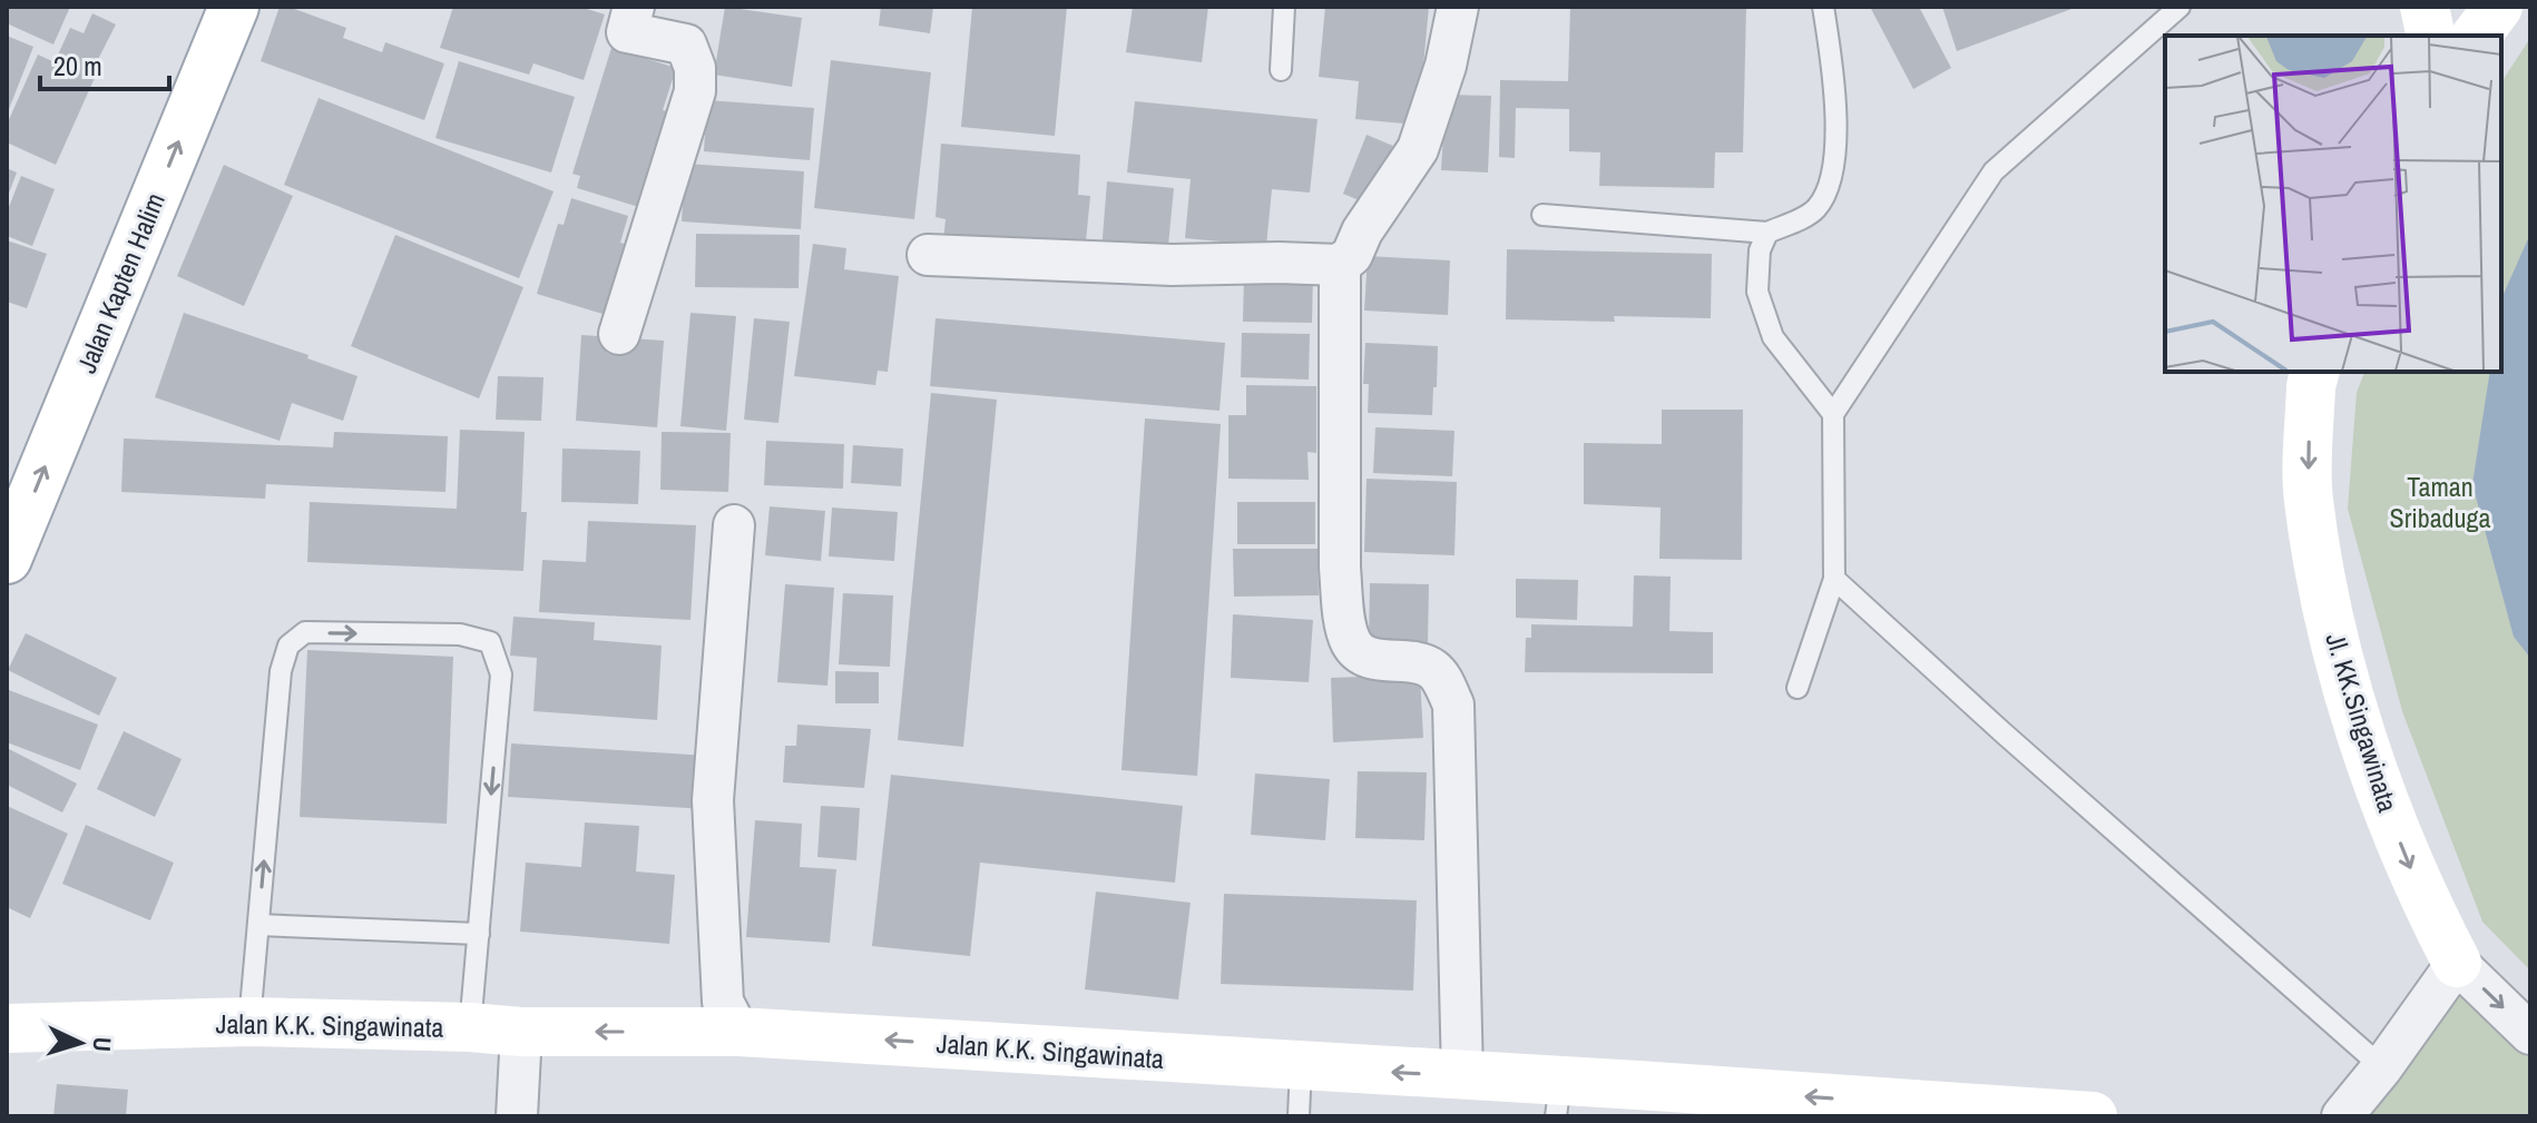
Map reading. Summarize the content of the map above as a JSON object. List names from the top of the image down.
{
  "streets": {
    "street": ["Jalan Kapten Halim", "Jl. KK.Singawinata", "Jalan K.K. Singawinata"]
  },
  "one_way": ["Jalan Kapten Halim", "Jl. KK.Singawinata", "Jalan K.K. Singawinata"],
  "parks": ["Taman Sribaduga"],
  "scale_bar": "20 m",
  "north": "right"
}
